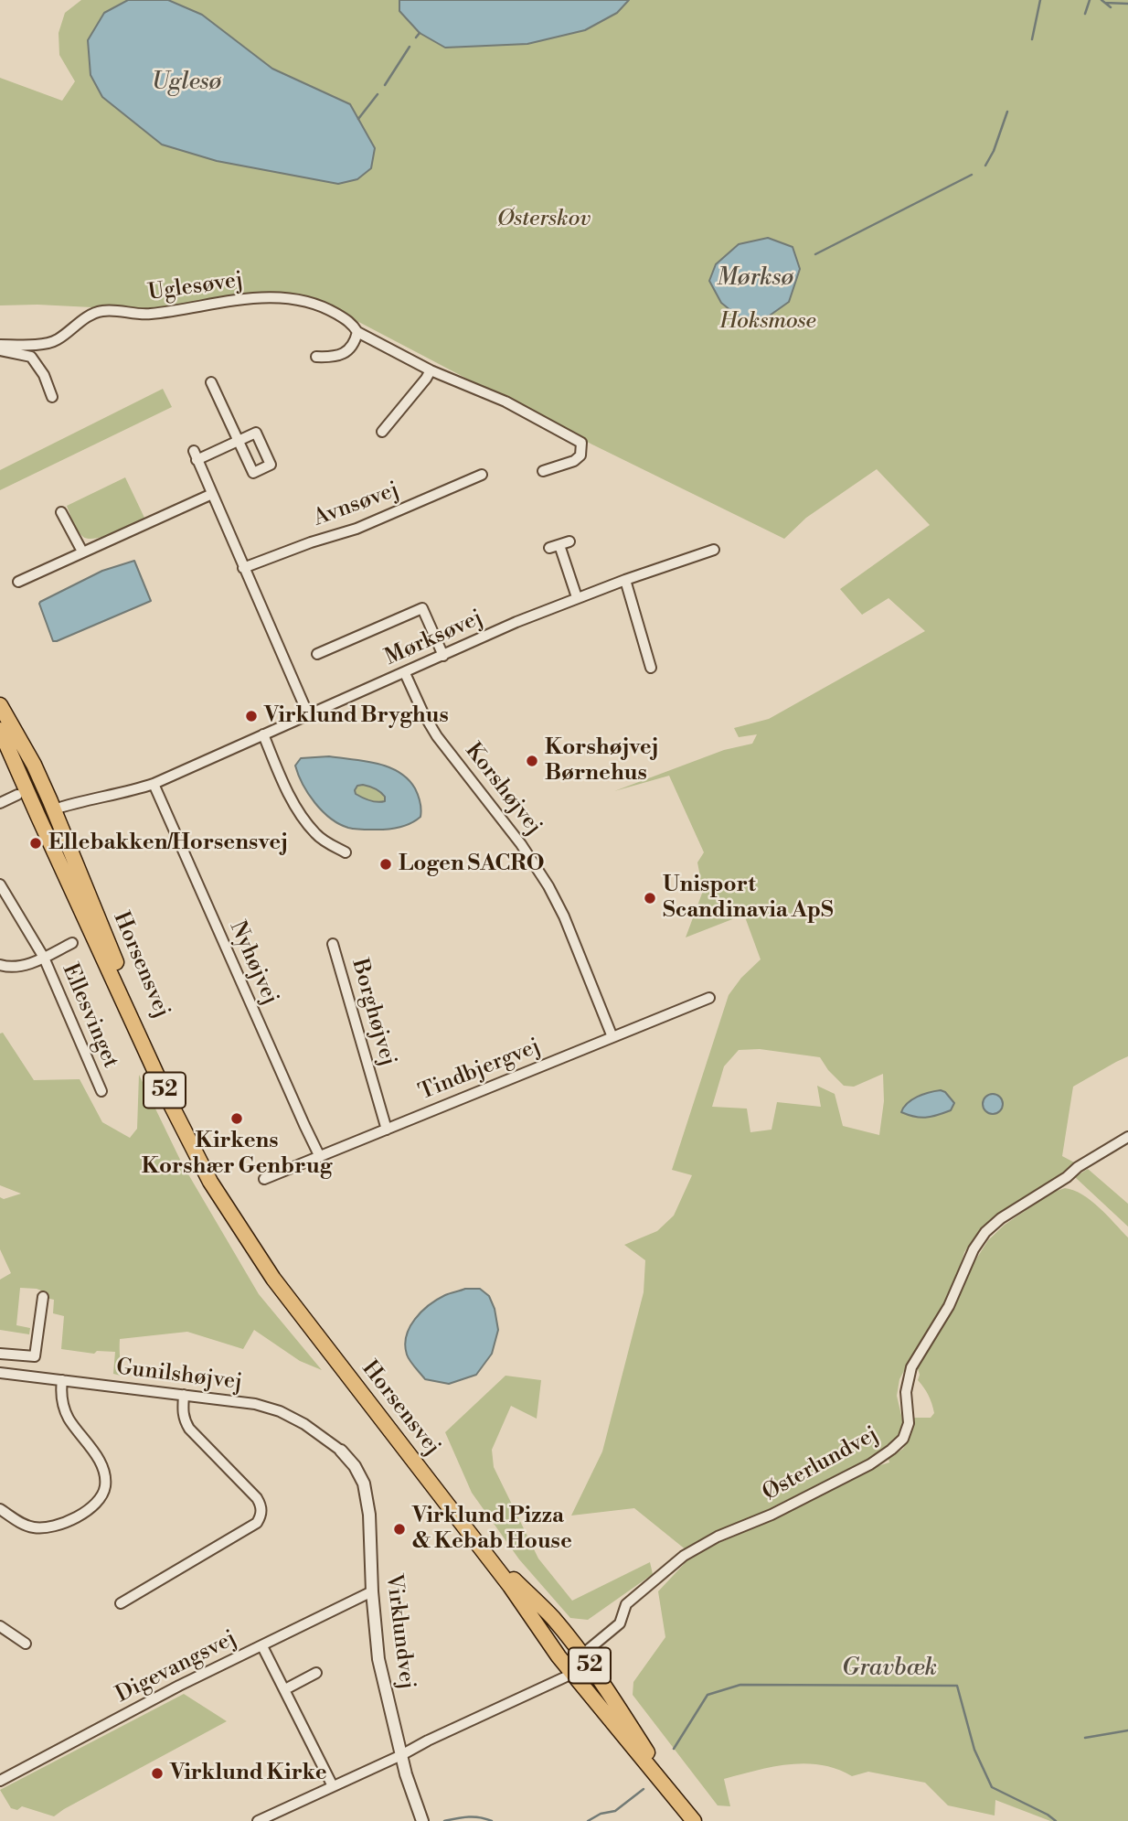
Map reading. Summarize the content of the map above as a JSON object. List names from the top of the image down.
{
  "streets": {
    "main road": ["Horsensvej", "52"],
    "street": [
      "Uglesøvej",
      "Avnsøvej",
      "Mørksøvej",
      "Korshøjvej",
      "Nyhøjvej",
      "Borghøjvej",
      "Ellesvinget",
      "Tindbjergvej",
      "Gunilshøjvej",
      "Østerlundvej",
      "Virklundvej",
      "Digevangsvej"
    ]
  },
  "crossings": [
    ["Mørksøvej", "Korshøjvej"],
    ["Mørksøvej", "Nyhøjvej"],
    ["Mørksøvej", "Horsensvej"],
    ["Mørksøvej", "52"],
    ["Korshøjvej", "Tindbjergvej"],
    ["Nyhøjvej", "Tindbjergvej"],
    ["Horsensvej", "52"],
    ["Horsensvej", "Østerlundvej"],
    ["Borghøjvej", "Tindbjergvej"],
    ["Gunilshøjvej", "Virklundvej"],
    ["Virklundvej", "Digevangsvej"]
  ],
  "water": ["Uglesø", "Mørksø", "Gravbæk"],
  "parks": ["Østerskov", "Hoksmose"],
  "places": [
    "Virklund Bryghus",
    "Korshøjvej Børnehus",
    "Ellebakken/Horsensvej",
    "Logen SACRO",
    "Unisport Scandinavia ApS",
    "Kirkens Korshær Genbrug",
    "Virklund Pizza & Kebab House",
    "Virklund Kirke"
  ]
}
